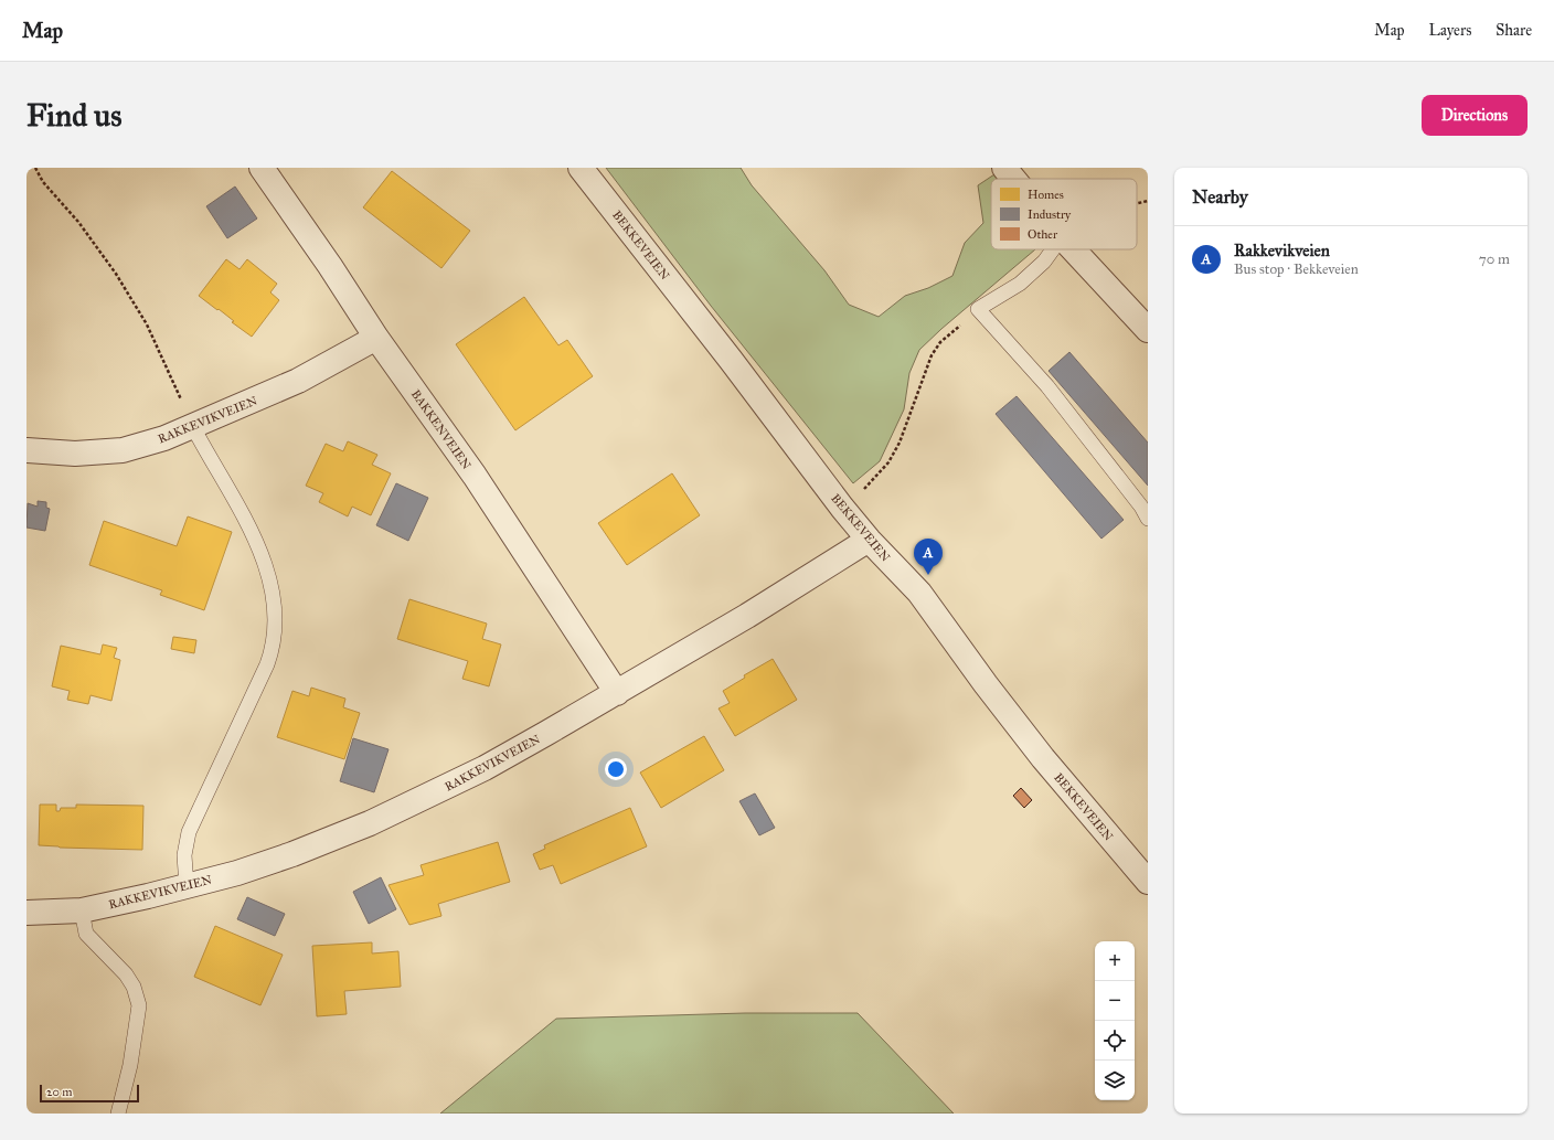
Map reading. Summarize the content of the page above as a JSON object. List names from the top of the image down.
{
  "streets": {
    "street": ["BEKKEVEIEN", "RAKKEVIKVEIEN", "BAKKENVEIEN"]
  },
  "crossings": [
    ["BEKKEVEIEN", "RAKKEVIKVEIEN"],
    ["RAKKEVIKVEIEN", "BAKKENVEIEN"]
  ],
  "legend": ["Homes", "Industry", "Other"],
  "scale_bar": "20 m",
  "page": {
    "header": "Map",
    "nav": ["Map", "Layers", "Share"],
    "buttons": "Directions",
    "title": "Find us",
    "heading": "Nearby",
    "list": [
      {
        "mark": "A",
        "name": "Rakkevikveien",
        "note": "Bus stop · Bekkeveien",
        "value": "70 m"
      }
    ],
    "pins": "A",
    "map_buttons": ["+", "−"],
    "scale": "20 m"
  }
}
